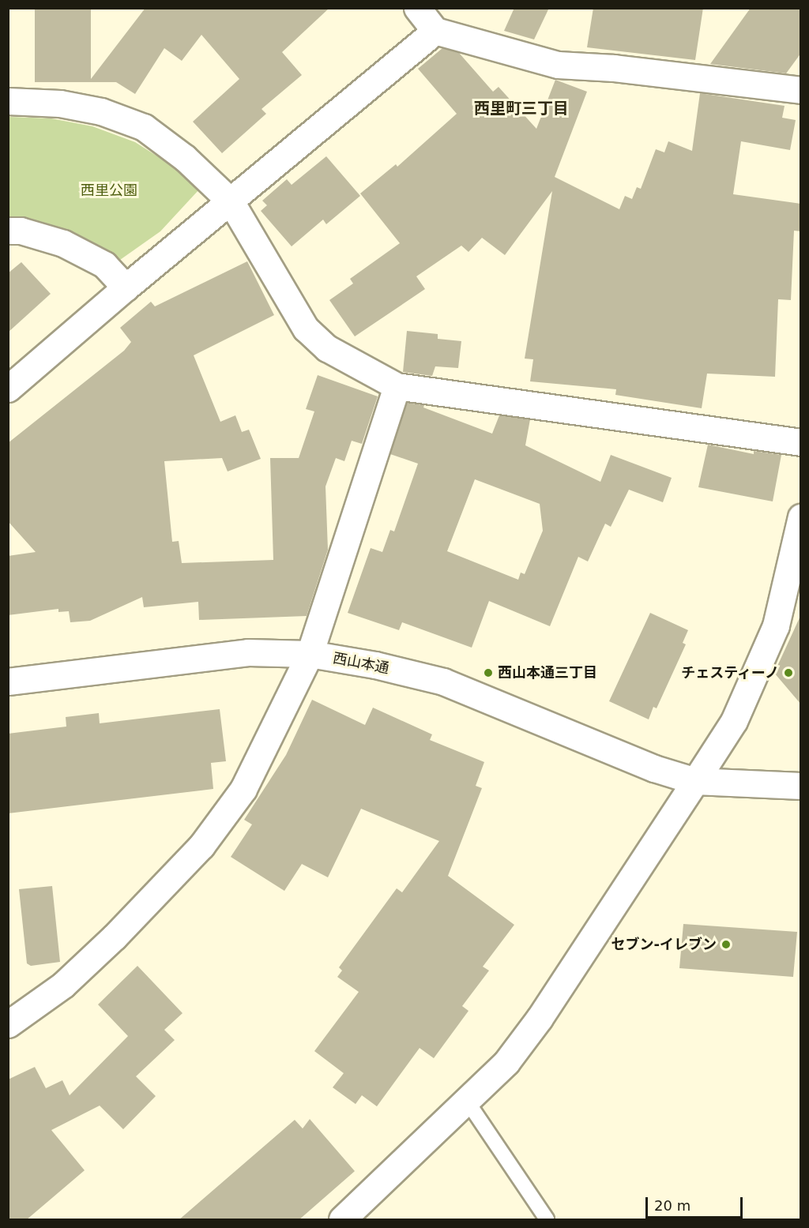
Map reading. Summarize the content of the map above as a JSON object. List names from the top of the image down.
{
  "streets": {
    "street": ["西山本通"]
  },
  "districts": ["西里町三丁目"],
  "parks": ["西里公園"],
  "places": ["西山本通三丁目", "チェスティーノ", "セブン-イレブン"],
  "scale_bar": "20 m"
}
